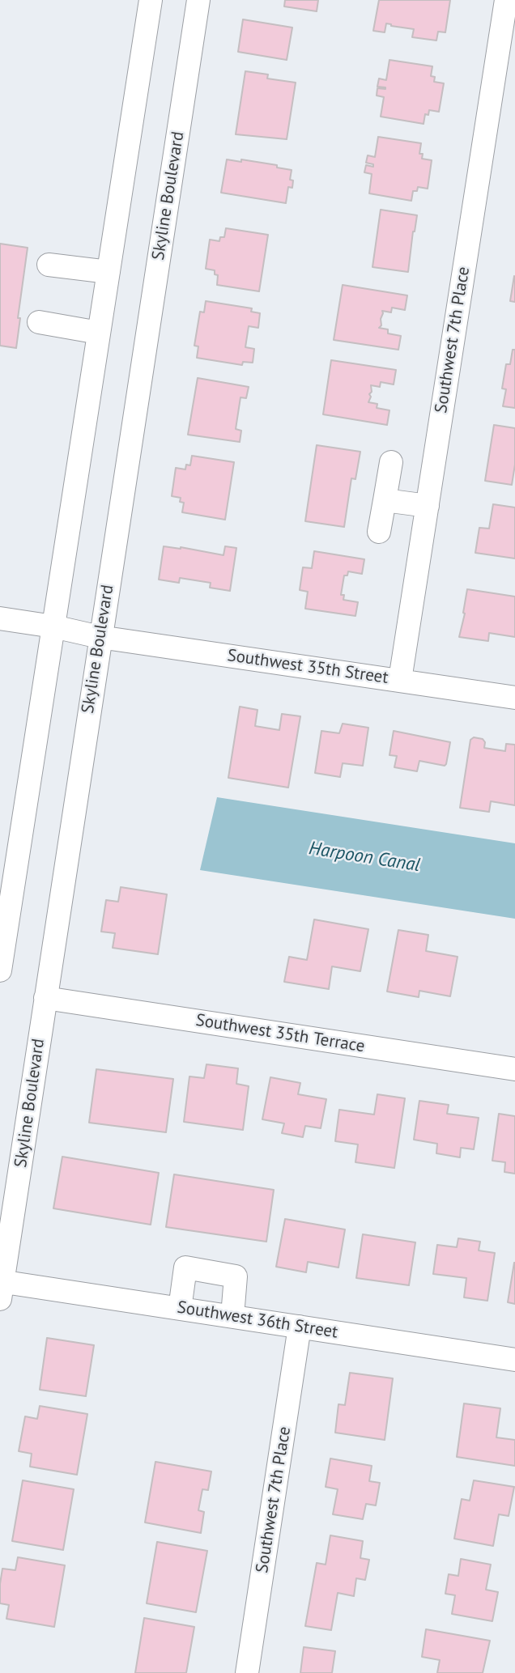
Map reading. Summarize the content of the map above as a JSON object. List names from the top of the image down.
{
  "streets": {
    "street": [
      "Skyline Boulevard",
      "Southwest 7th Place",
      "Southwest 35th Street",
      "Southwest 35th Terrace",
      "Southwest 36th Street"
    ]
  },
  "crossings": [
    ["Skyline Boulevard", "Southwest 35th Street"],
    ["Skyline Boulevard", "Southwest 35th Terrace"],
    ["Skyline Boulevard", "Southwest 36th Street"],
    ["Southwest 7th Place", "Southwest 35th Street"],
    ["Southwest 7th Place", "Southwest 36th Street"]
  ],
  "water": ["Harpoon Canal"]
}
